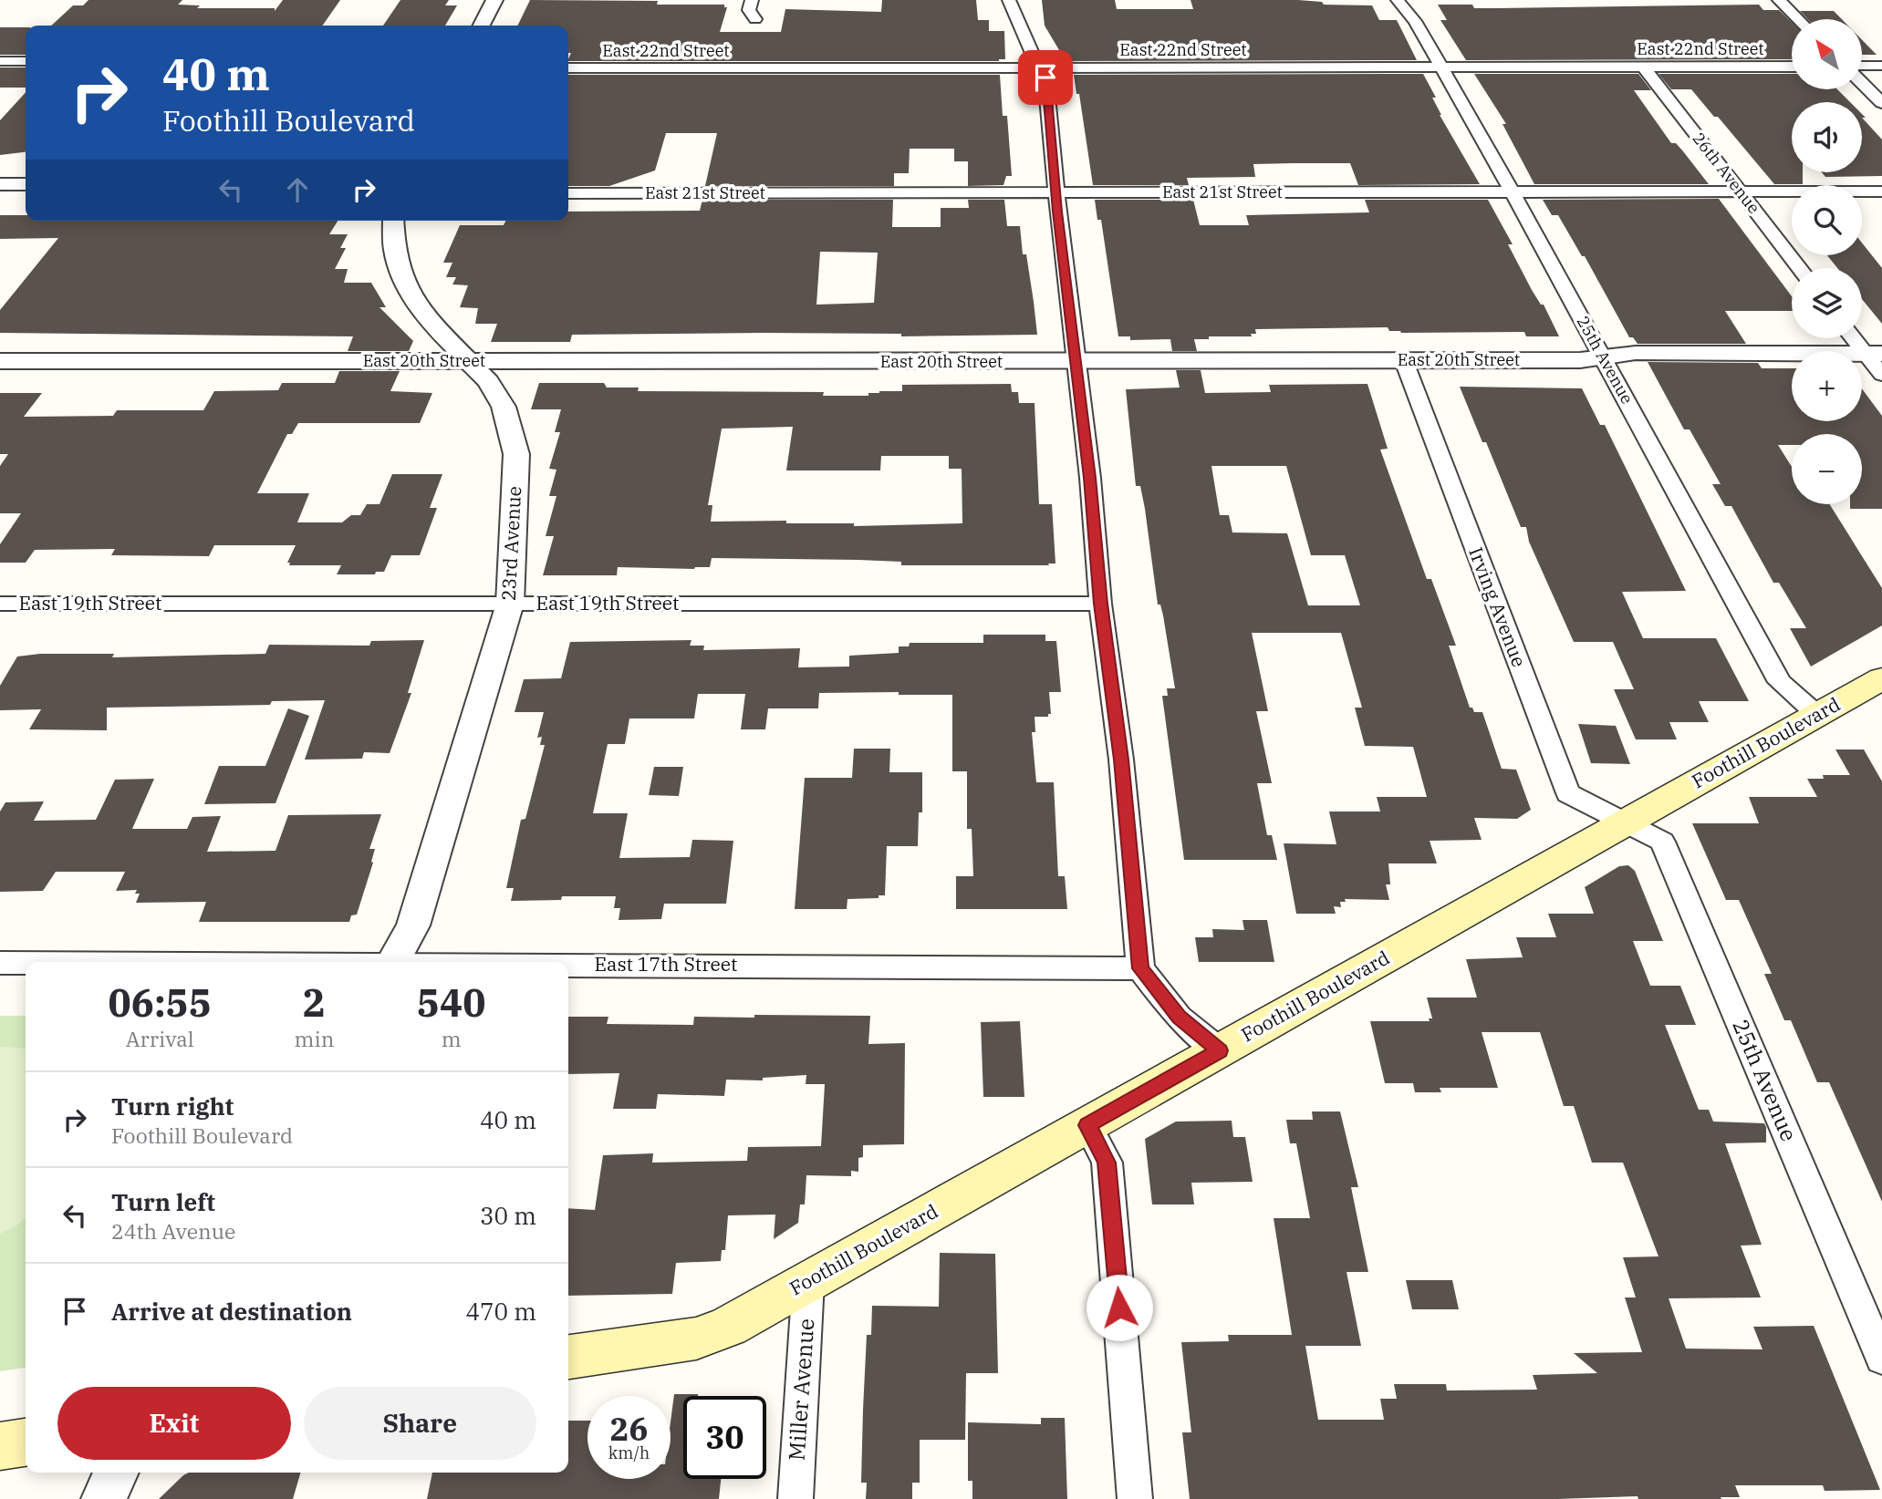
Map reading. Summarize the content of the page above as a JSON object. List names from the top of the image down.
{
  "streets": {
    "main road": ["Foothill Boulevard"],
    "street": [
      "East 22nd Street",
      "26th Avenue",
      "East 21st Street",
      "East 20th Street",
      "25th Avenue",
      "23rd Avenue",
      "East 19th Street",
      "Irving Avenue",
      "East 17th Street",
      "Miller Avenue"
    ]
  },
  "crossings": [
    ["East 22nd Street", "26th Avenue"],
    ["East 22nd Street", "25th Avenue"],
    ["26th Avenue", "East 21st Street"],
    ["East 21st Street", "25th Avenue"],
    ["East 20th Street", "25th Avenue"],
    ["East 20th Street", "23rd Avenue"],
    ["East 20th Street", "Irving Avenue"],
    ["25th Avenue", "Irving Avenue"],
    ["25th Avenue", "Foothill Boulevard"],
    ["23rd Avenue", "East 19th Street"],
    ["Irving Avenue", "Foothill Boulevard"],
    ["Foothill Boulevard", "Miller Avenue"]
  ],
  "north": "top left",
  "page": {
    "map_buttons": ["+", "−"],
    "turn": ["40 m", "Foothill Boulevard"],
    "eta": [
      "06:55",
      "Arrival",
      "2",
      "min",
      "540",
      "m"
    ],
    "list": [
      {
        "name": "Turn right",
        "note": "Foothill Boulevard",
        "value": "40 m"
      },
      {
        "name": "Turn left",
        "note": "24th Avenue",
        "value": "30 m"
      },
      {
        "name": "Arrive at destination",
        "value": "470 m"
      }
    ],
    "buttons": ["Exit", "Share"],
    "speed": "26 km/h",
    "limit": "30"
  }
}
